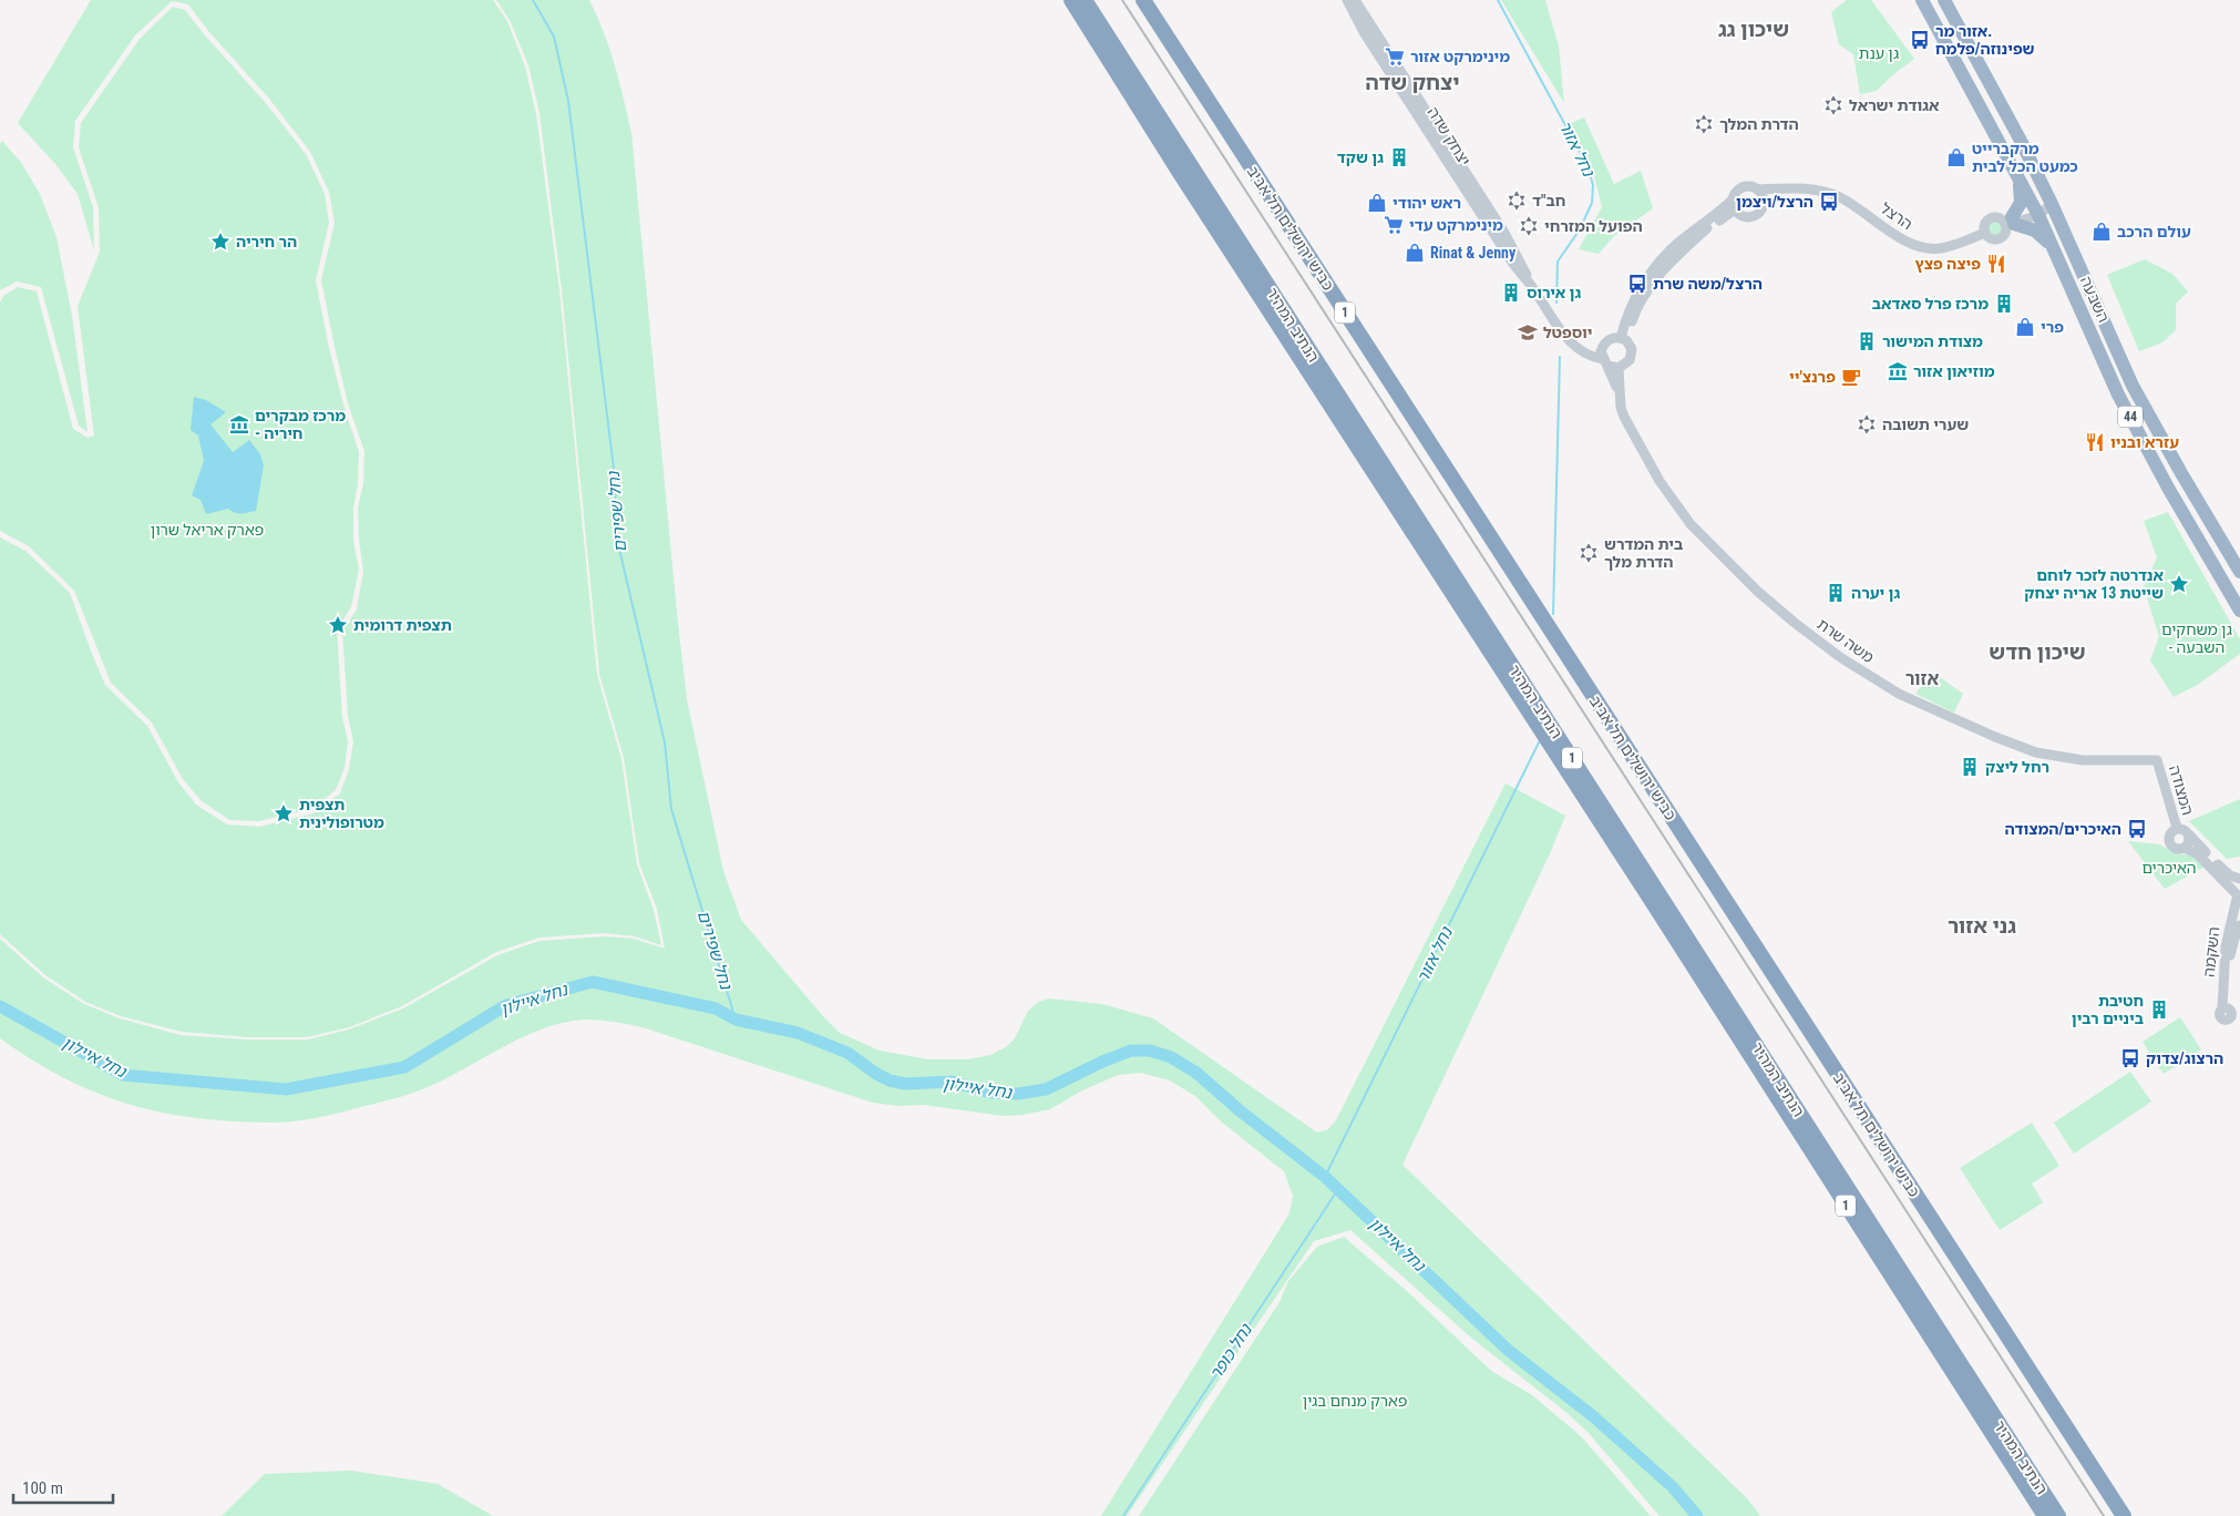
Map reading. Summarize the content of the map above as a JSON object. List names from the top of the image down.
{
  "streets": {
    "highway": [
      "כביש ירושלים תל אביב",
      "השבעה",
      "1",
      "הנתיב המהיר",
      "44"
    ],
    "street": [
      "יצחק שדה",
      "הרצל",
      "משה שרת",
      "המצודה",
      "השקמה"
    ]
  },
  "crossings": [
    ["יצחק שדה", "משה שרת"],
    ["משה שרת", "המצודה"]
  ],
  "districts": [
    "שיכון גג",
    "יצחק שדה",
    "שיכון חדש",
    "אזור",
    "גני אזור"
  ],
  "water": [
    "נחל אזור",
    "נחל שפירים",
    "נחל איילון",
    "נחל כופר"
  ],
  "parks": [
    "גן ענת",
    "פארק אריאל שרון",
    "גן משחקים - השבעה",
    "האיכרים",
    "פארק מנחם בגין"
  ],
  "places": {
    "bus stop": [
      "אזור מר. שפינוזה/פלמח",
      "הרצל/ויצמן",
      "הרצל/משה שרת",
      "האיכרים/המצודה",
      "הרצוג/צדוק"
    ],
    "supermarket": ["מינימרקט אזור", "מינימרקט עדי"],
    "synagogue": [
      "אגודת ישראל",
      "הדרת המלך",
      "חב\"ד",
      "הפועל המזרחי",
      "שערי תשובה",
      "בית המדרש הדרת מלך"
    ],
    "building": [
      "גן שקד",
      "גן אירוס",
      "מרכז פרל סאדאב",
      "מצודת המישור",
      "גן יערה",
      "רחל ליצק",
      "חטיבת ביניים רבין"
    ],
    "shop": [
      "מרקברייט כמעט הכל לבית",
      "ראש יהודי",
      "עולם הרכב",
      "Rinat & Jenny",
      "פרי"
    ],
    "place": [
      "הר חיריה",
      "אנדרטה לזכר לוחם שייטת 13 אריה יצחק",
      "תצפית דרומית",
      "תצפית מטרופולינית"
    ],
    "restaurant": ["פיצה פצץ", "עזרא ובניו"],
    "school or university": ["יוספטל"],
    "museum": ["מוזיאון אזור", "מרכז מבקרים - חיריה"],
    "cafe": ["פרנצ'יי"]
  },
  "scale_bar": "100 m"
}
